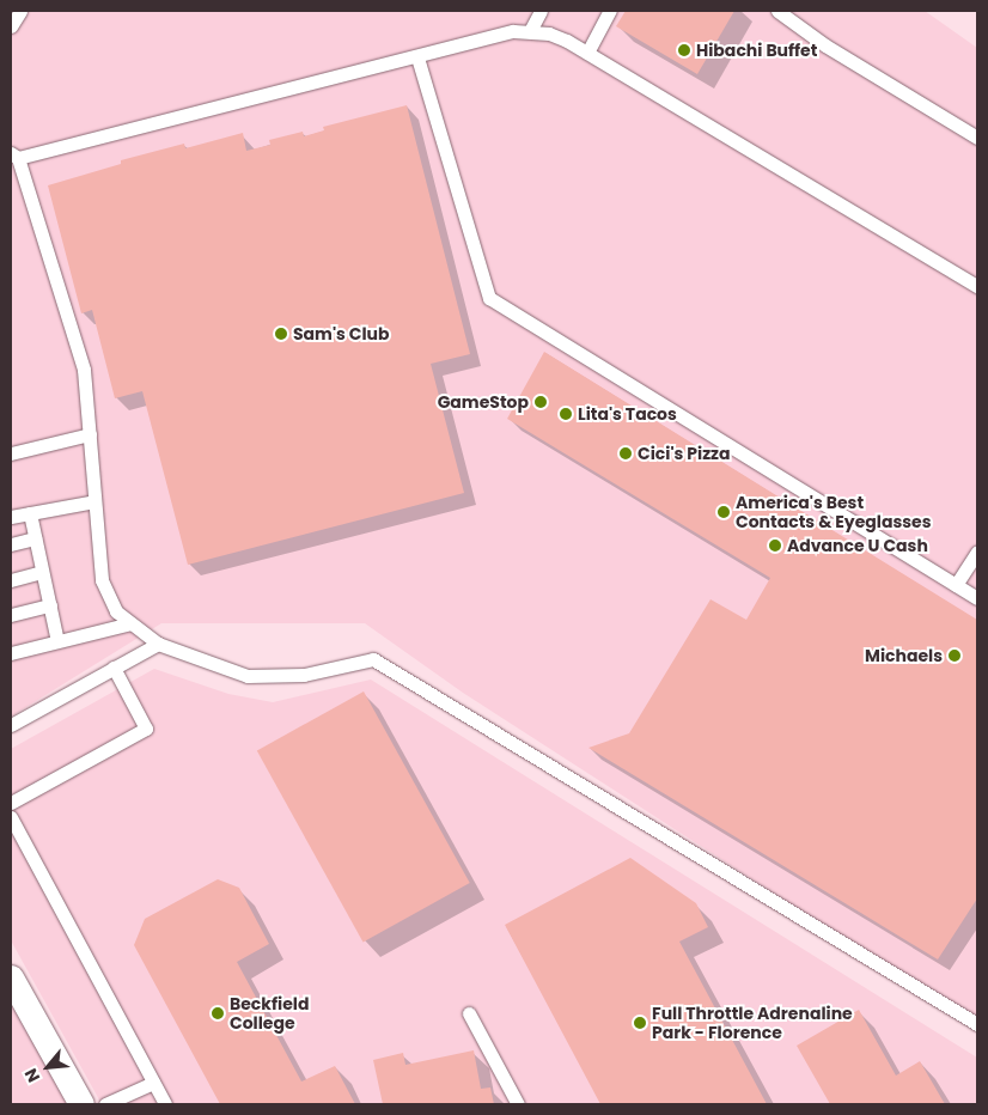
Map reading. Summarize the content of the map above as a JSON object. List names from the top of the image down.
{
  "places": [
    "Hibachi Buffet",
    "Sam's Club",
    "GameStop",
    "Lita's Tacos",
    "Cici's Pizza",
    "America's Best Contacts & Eyeglasses",
    "Advance U Cash",
    "Michaels",
    "Beckfield College",
    "Full Throttle Adrenaline Park - Florence"
  ],
  "north": "bottom left"
}
